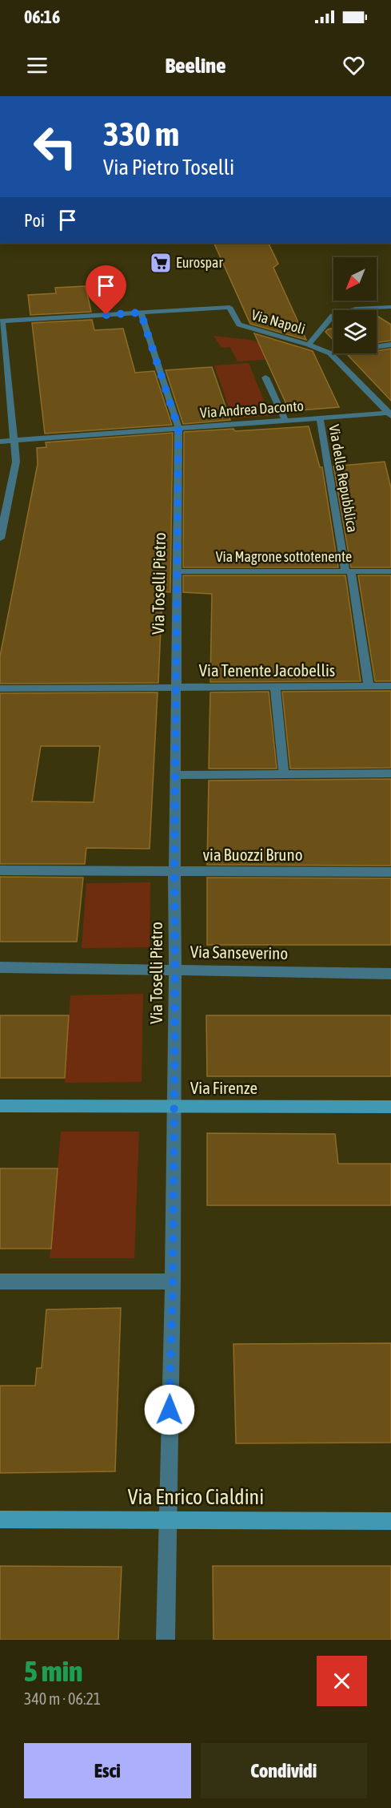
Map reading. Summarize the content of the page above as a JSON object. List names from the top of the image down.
{
  "streets": {
    "main road": ["Via Firenze", "Via Enrico Cialdini"],
    "street": [
      "Via Napoli",
      "Via Andrea Daconto",
      "Via della Repubblica",
      "Via Magrone sottotenente",
      "Via Toselli Pietro",
      "Via Tenente Jacobellis",
      "via Buozzi Bruno",
      "Via Sanseverino"
    ]
  },
  "crossings": [
    ["Via Napoli", "Via Andrea Daconto"],
    ["Via Napoli", "Via Toselli Pietro"],
    ["Via Andrea Daconto", "Via della Repubblica"],
    ["Via Andrea Daconto", "Via Toselli Pietro"],
    ["Via della Repubblica", "Via Magrone sottotenente"],
    ["Via della Repubblica", "Via Tenente Jacobellis"],
    ["Via Magrone sottotenente", "Via Toselli Pietro"],
    ["Via Toselli Pietro", "Via Tenente Jacobellis"],
    ["Via Toselli Pietro", "via Buozzi Bruno"],
    ["Via Toselli Pietro", "Via Sanseverino"],
    ["Via Toselli Pietro", "Via Firenze"],
    ["Via Toselli Pietro", "Via Enrico Cialdini"]
  ],
  "places": {
    "supermarket": ["Eurospar"]
  },
  "north": "bottom left",
  "page": {
    "status": "06:16",
    "header": "Beeline",
    "turn": ["330 m", "Via Pietro Toselli"],
    "then": "Poi",
    "heading": ["5 min", "340 m · 06:21"],
    "buttons": ["Esci", "Condividi"]
  }
}
